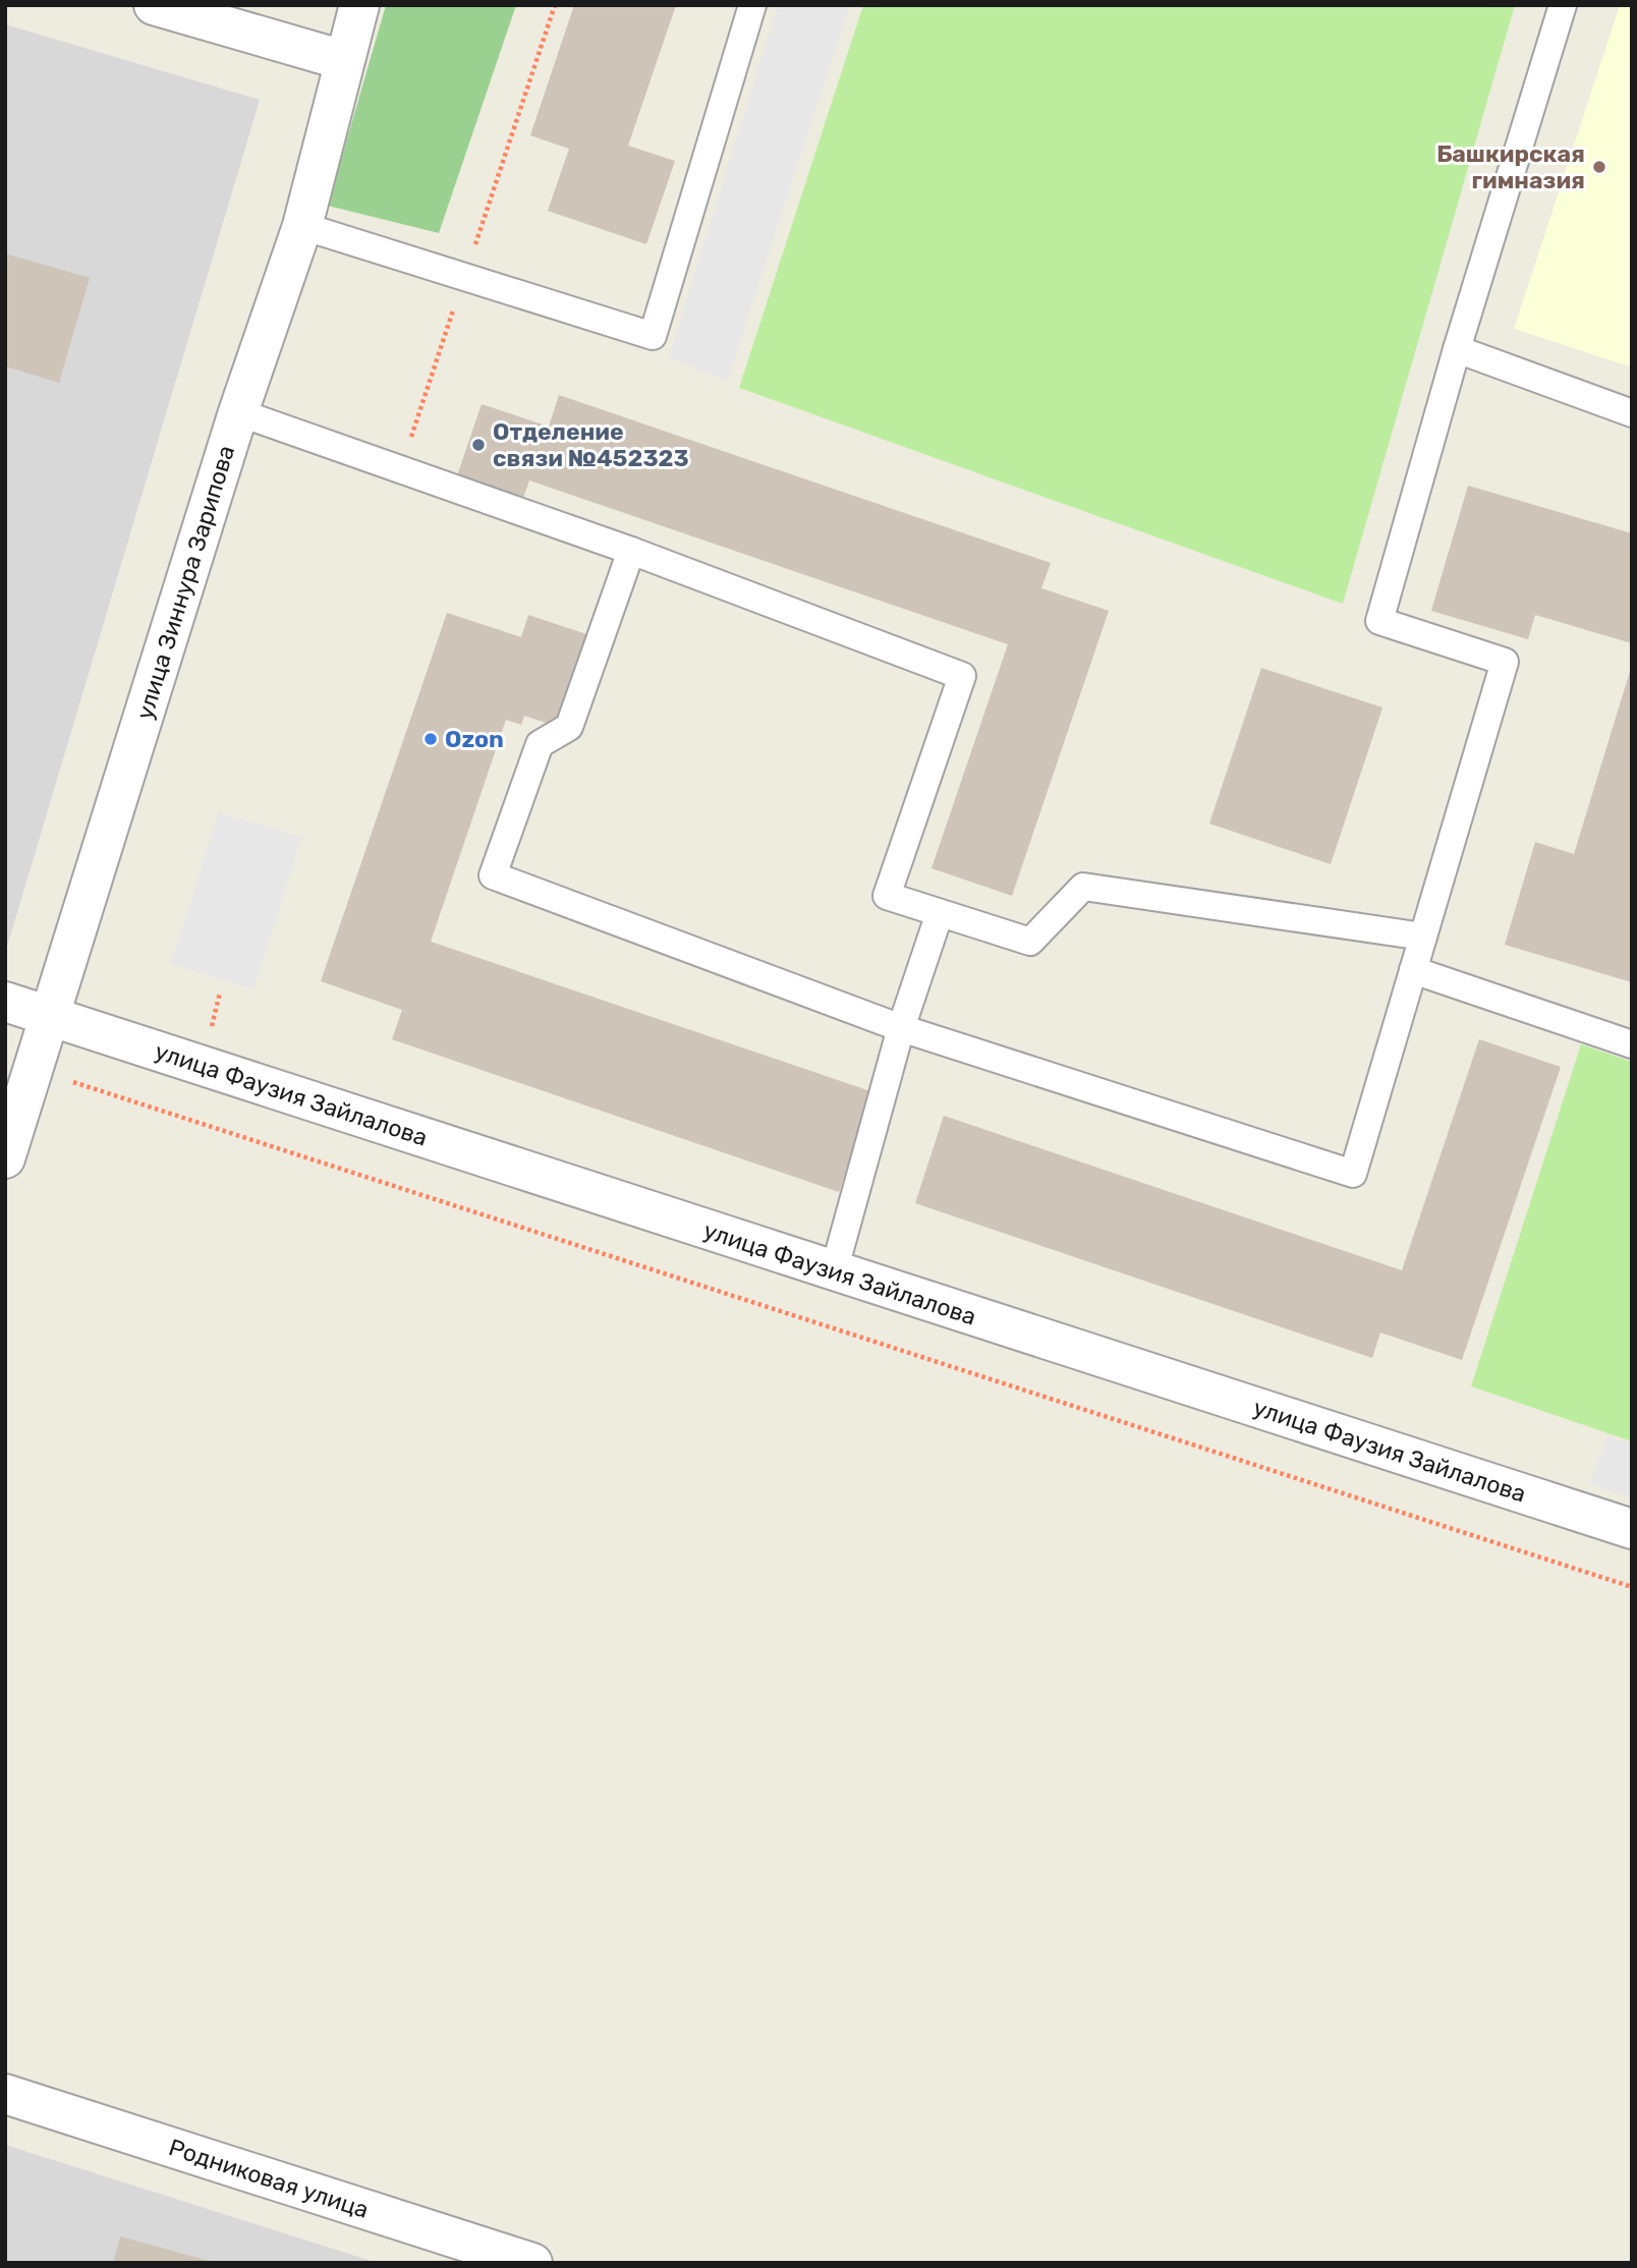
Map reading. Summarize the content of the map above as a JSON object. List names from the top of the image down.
{
  "streets": {
    "street": ["улица Зиннура Зарипова", "улица Фаузия Зайлалова", "Родниковая улица"]
  },
  "crossings": [
    ["улица Зиннура Зарипова", "улица Фаузия Зайлалова"]
  ],
  "places": ["Башкирская гимназия", "Отделение связи №452323", "Ozon"]
}
